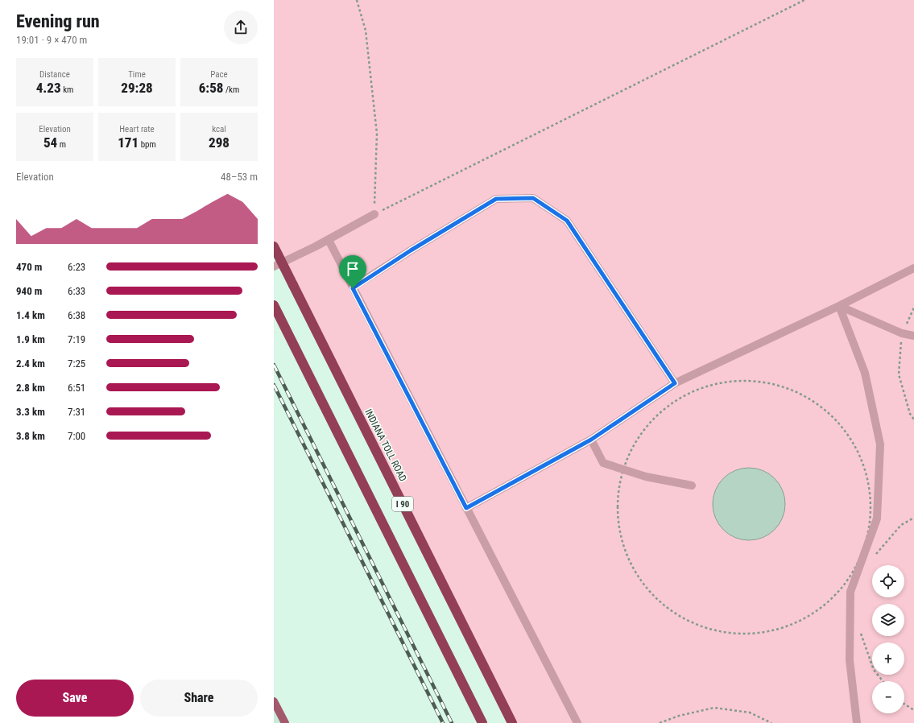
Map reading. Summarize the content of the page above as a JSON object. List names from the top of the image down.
{
  "streets": {
    "highway": ["INDIANA TOLL ROAD", "I 90"]
  },
  "page": {
    "heading": ["Evening run", "19:01 · 9 × 470 m"],
    "stats": [
      ["Distance", "4.23 km"],
      ["Time", "29:28"],
      ["Pace", "6:58 /km"],
      ["Elevation", "54 m"],
      ["Heart rate", "171 bpm"],
      ["kcal", "298"]
    ],
    "chart": ["Elevation", "48–53 m"],
    "list": [
      {
        "name": "470 m",
        "note": "6:23"
      },
      {
        "name": "940 m",
        "note": "6:33"
      },
      {
        "name": "1.4 km",
        "note": "6:38"
      },
      {
        "name": "1.9 km",
        "note": "7:19"
      },
      {
        "name": "2.4 km",
        "note": "7:25"
      },
      {
        "name": "2.8 km",
        "note": "6:51"
      },
      {
        "name": "3.3 km",
        "note": "7:31"
      },
      {
        "name": "3.8 km",
        "note": "7:00"
      }
    ],
    "map_buttons": ["+", "−"],
    "buttons": ["Save", "Share"]
  }
}
